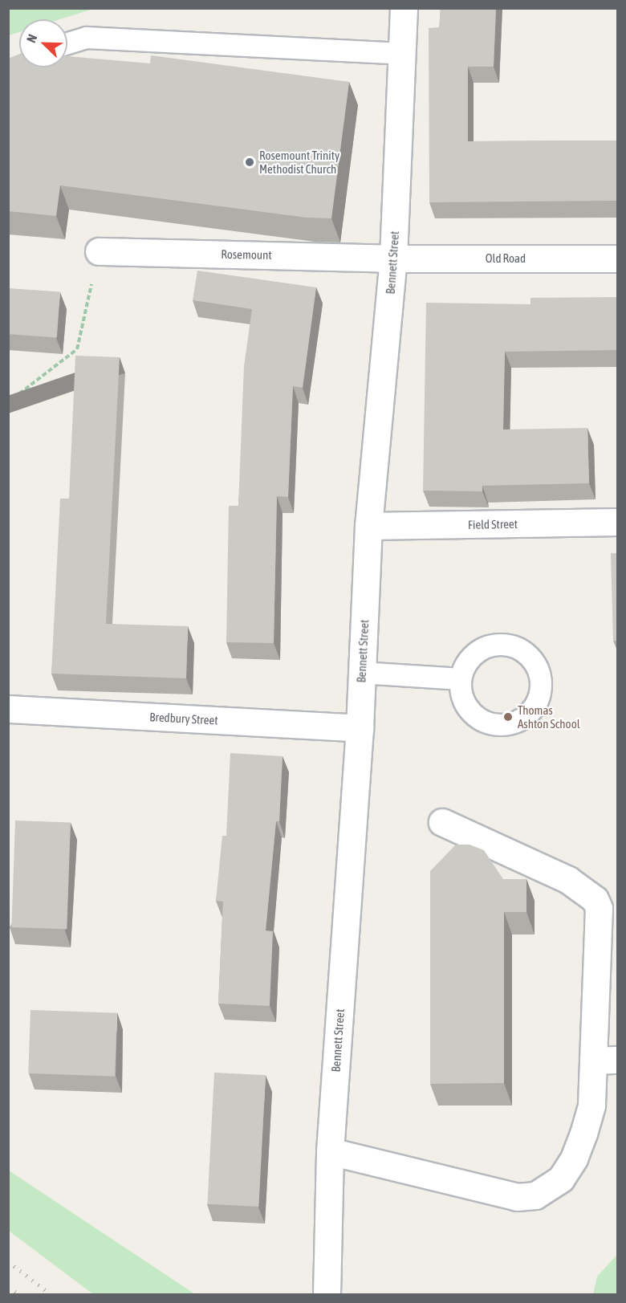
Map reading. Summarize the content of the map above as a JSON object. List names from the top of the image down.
{
  "streets": {
    "street": [
      "Rosemount",
      "Old Road",
      "Bennett Street",
      "Field Street",
      "Bredbury Street"
    ]
  },
  "crossings": [
    ["Rosemount", "Old Road"],
    ["Rosemount", "Bennett Street"],
    ["Old Road", "Bennett Street"],
    ["Bennett Street", "Field Street"],
    ["Bennett Street", "Bredbury Street"]
  ],
  "places": ["Rosemount Trinity Methodist Church", "Thomas Ashton School"],
  "north": "top left"
}
